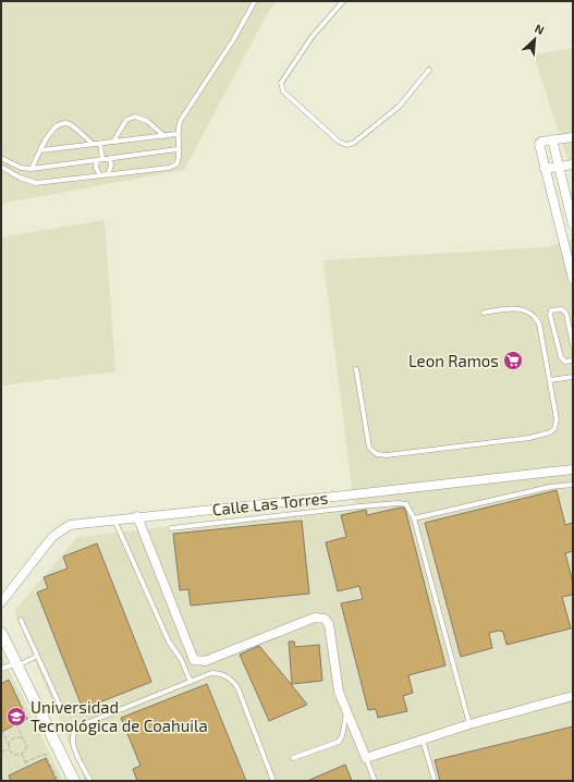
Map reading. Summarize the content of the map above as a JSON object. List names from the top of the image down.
{
  "streets": {
    "street": ["Calle Las Torres"]
  },
  "places": {
    "supermarket": ["Leon Ramos"],
    "school or university": ["Universidad Tecnológica de Coahuila"]
  },
  "north": "top right"
}
